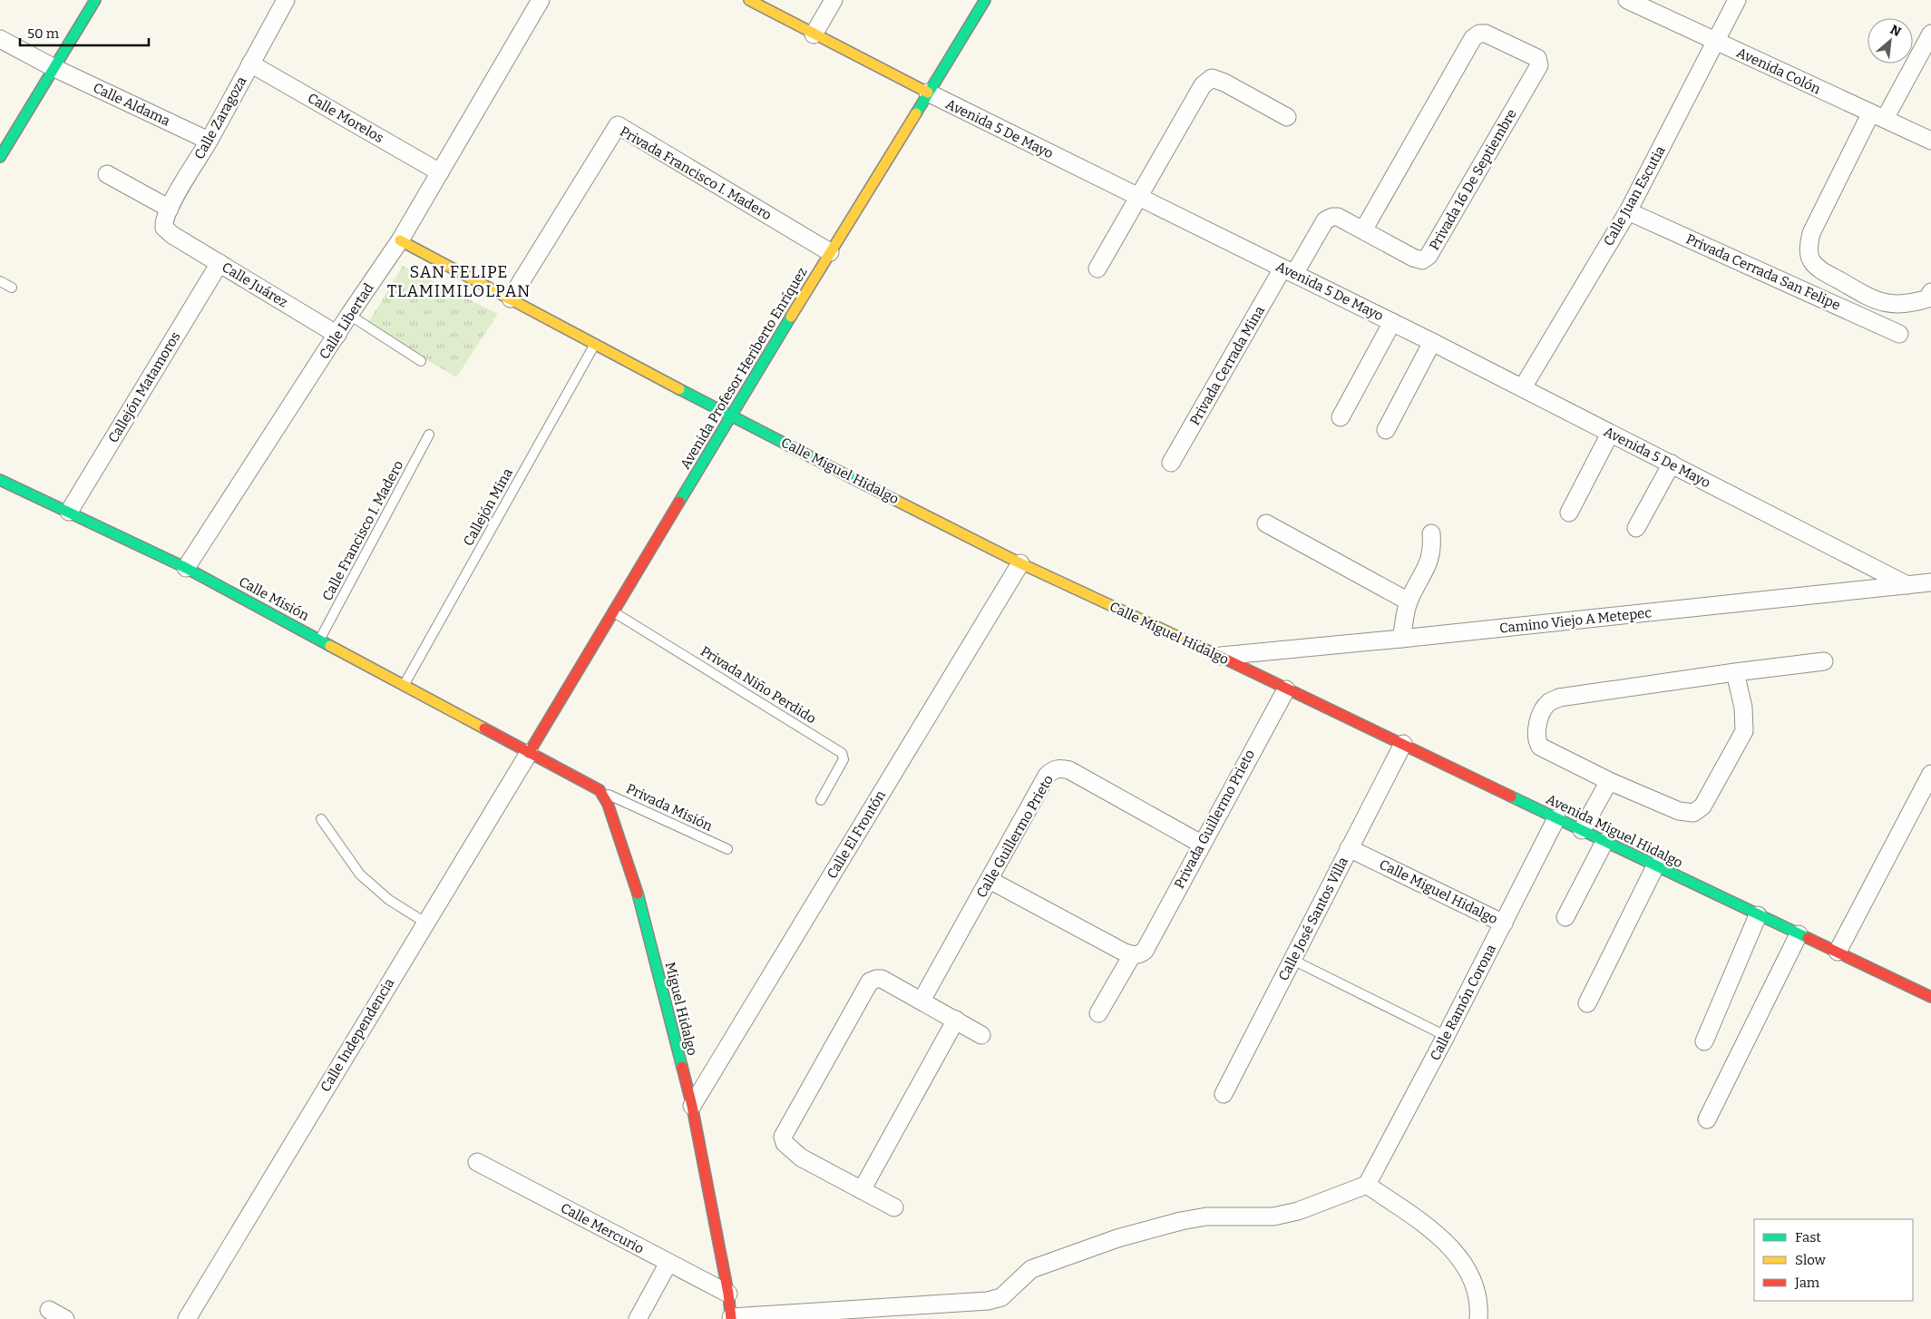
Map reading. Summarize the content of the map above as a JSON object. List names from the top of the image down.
{
  "streets": {
    "main road": [
      "Avenida 5 De Mayo",
      "Avenida Profesor Heriberto Enríquez",
      "Calle Miguel Hidalgo",
      "Calle Misión",
      "Avenida Miguel Hidalgo",
      "Miguel Hidalgo"
    ],
    "street": [
      "Avenida Colón",
      "Calle Aldama",
      "Calle Zaragoza",
      "Calle Morelos",
      "Privada Francisco I. Madero",
      "Privada 16 De Septiembre",
      "Calle Juan Escutia",
      "Privada Cerrada San Felipe",
      "Calle Juárez",
      "Calle Libertad",
      "Privada Cerrada Mina",
      "Callejón Matamoros",
      "Camino Viejo A Metepec",
      "Privada Guillermo Prieto",
      "Calle El Frontón",
      "Calle Guillermo Prieto",
      "Calle José Santos Villa",
      "Calle Ramón Corona",
      "Calle Independencia",
      "Calle Mercurio"
    ],
    "lane": [
      "Callejón Mina",
      "Calle Francisco I. Madero",
      "Privada Niño Perdido",
      "Privada Misión"
    ]
  },
  "crossings": [
    ["Avenida Colón", "Calle Juan Escutia"],
    ["Calle Aldama", "Calle Zaragoza"],
    ["Calle Zaragoza", "Calle Morelos"],
    ["Calle Zaragoza", "Calle Juárez"],
    ["Calle Morelos", "Calle Libertad"],
    ["Avenida 5 De Mayo", "Privada 16 De Septiembre"],
    ["Avenida 5 De Mayo", "Calle Juan Escutia"],
    ["Avenida 5 De Mayo", "Privada Cerrada Mina"],
    ["Avenida 5 De Mayo", "Avenida Profesor Heriberto Enríquez"],
    ["Avenida 5 De Mayo", "Camino Viejo A Metepec"],
    ["Privada Francisco I. Madero", "Avenida Profesor Heriberto Enríquez"],
    ["Privada Francisco I. Madero", "Calle Miguel Hidalgo"],
    ["Privada 16 De Septiembre", "Privada Cerrada Mina"],
    ["Calle Juan Escutia", "Privada Cerrada San Felipe"],
    ["Calle Juárez", "Calle Libertad"],
    ["Calle Juárez", "Callejón Matamoros"],
    ["Calle Libertad", "Calle Miguel Hidalgo"],
    ["Calle Libertad", "Calle Misión"],
    ["Avenida Profesor Heriberto Enríquez", "Calle Miguel Hidalgo"],
    ["Avenida Profesor Heriberto Enríquez", "Calle Misión"],
    ["Avenida Profesor Heriberto Enríquez", "Privada Niño Perdido"],
    ["Avenida Profesor Heriberto Enríquez", "Calle Independencia"],
    ["Callejón Matamoros", "Calle Misión"],
    ["Calle Miguel Hidalgo", "Callejón Mina"],
    ["Calle Miguel Hidalgo", "Camino Viejo A Metepec"],
    ["Calle Miguel Hidalgo", "Privada Guillermo Prieto"],
    ["Calle Miguel Hidalgo", "Avenida Miguel Hidalgo"],
    ["Calle Miguel Hidalgo", "Calle El Frontón"],
    ["Calle Miguel Hidalgo", "Calle José Santos Villa"],
    ["Calle Miguel Hidalgo", "Calle Ramón Corona"],
    ["Callejón Mina", "Calle Misión"],
    ["Calle Francisco I. Madero", "Calle Misión"],
    ["Calle Misión", "Calle Independencia"],
    ["Privada Misión", "Miguel Hidalgo"],
    ["Privada Guillermo Prieto", "Avenida Miguel Hidalgo"],
    ["Privada Guillermo Prieto", "Calle Guillermo Prieto"],
    ["Avenida Miguel Hidalgo", "Calle José Santos Villa"],
    ["Avenida Miguel Hidalgo", "Calle Ramón Corona"],
    ["Calle El Frontón", "Miguel Hidalgo"],
    ["Miguel Hidalgo", "Calle Mercurio"]
  ],
  "districts": ["SAN FELIPE TLAMIMILOLPAN"],
  "legend": ["Fast", "Slow", "Jam"],
  "scale_bar": "50 m",
  "north": "top right"
}
